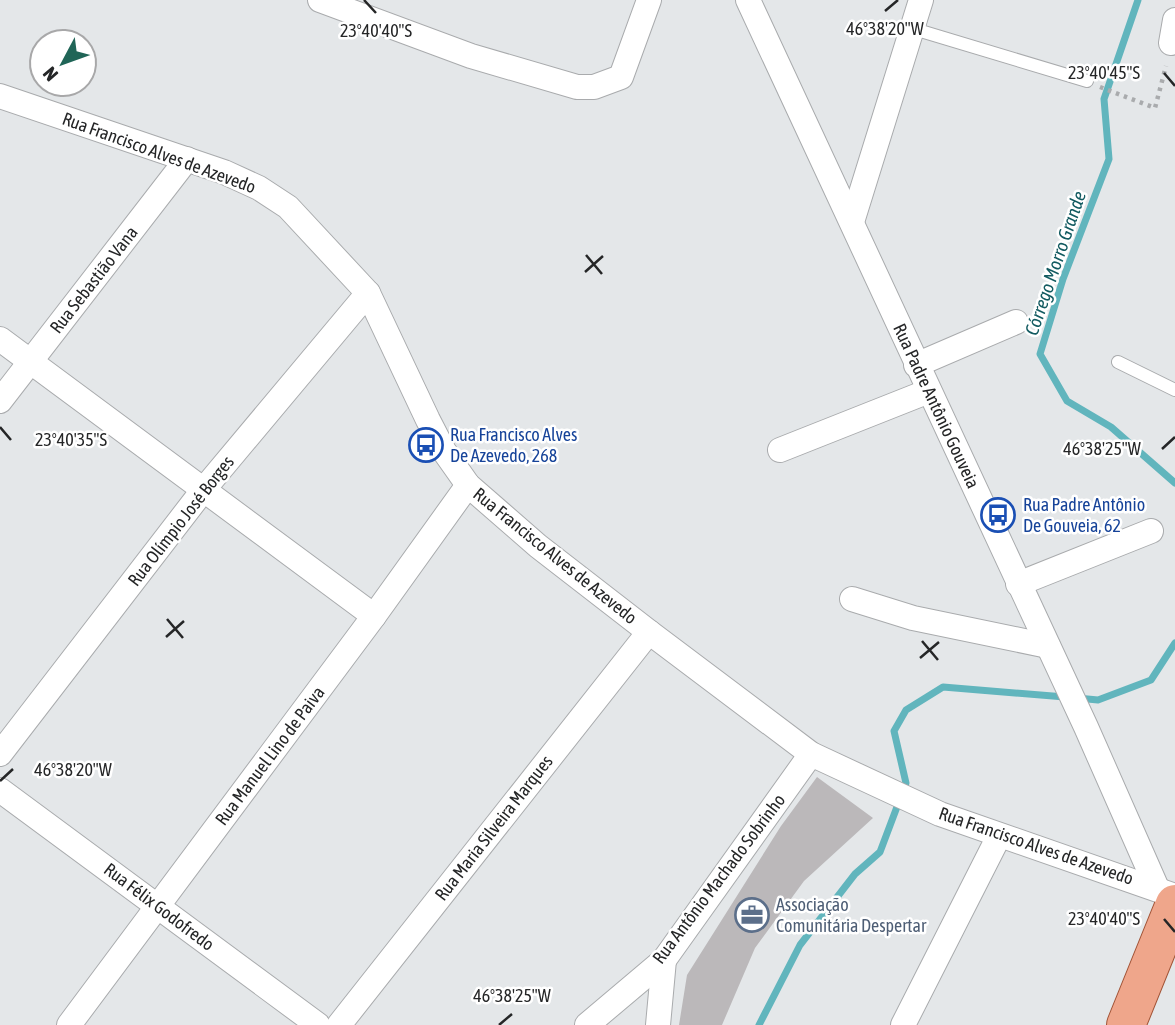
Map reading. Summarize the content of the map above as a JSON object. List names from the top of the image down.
{
  "streets": {
    "street": [
      "Rua Francisco Alves de Azevedo",
      "Rua Sebastião Vana",
      "Rua Padre Antônio Gouveia",
      "Rua Olímpio José Borges",
      "Rua Manuel Lino de Paiva",
      "Rua Maria Silveira Marques",
      "Rua Antônio Machado Sobrinho",
      "Rua Félix Godofredo"
    ]
  },
  "crossings": [
    ["Rua Francisco Alves de Azevedo", "Rua Sebastião Vana"],
    ["Rua Francisco Alves de Azevedo", "Rua Padre Antônio Gouveia"],
    ["Rua Francisco Alves de Azevedo", "Rua Olímpio José Borges"],
    ["Rua Francisco Alves de Azevedo", "Rua Manuel Lino de Paiva"],
    ["Rua Francisco Alves de Azevedo", "Rua Maria Silveira Marques"],
    ["Rua Francisco Alves de Azevedo", "Rua Antônio Machado Sobrinho"],
    ["Rua Manuel Lino de Paiva", "Rua Félix Godofredo"]
  ],
  "water": ["Córrego Morro Grande"],
  "places": {
    "bus stop": ["Rua Francisco Alves De Azevedo, 268", "Rua Padre Antônio De Gouveia, 62"],
    "office": ["Associação Comunitária Despertar"]
  },
  "north": "bottom left",
  "coordinates": [
    "46°38'20\"W",
    "23°40'40\"S",
    "23°40'45\"S",
    "23°40'35\"S",
    "46°38'25\"W"
  ]
}
